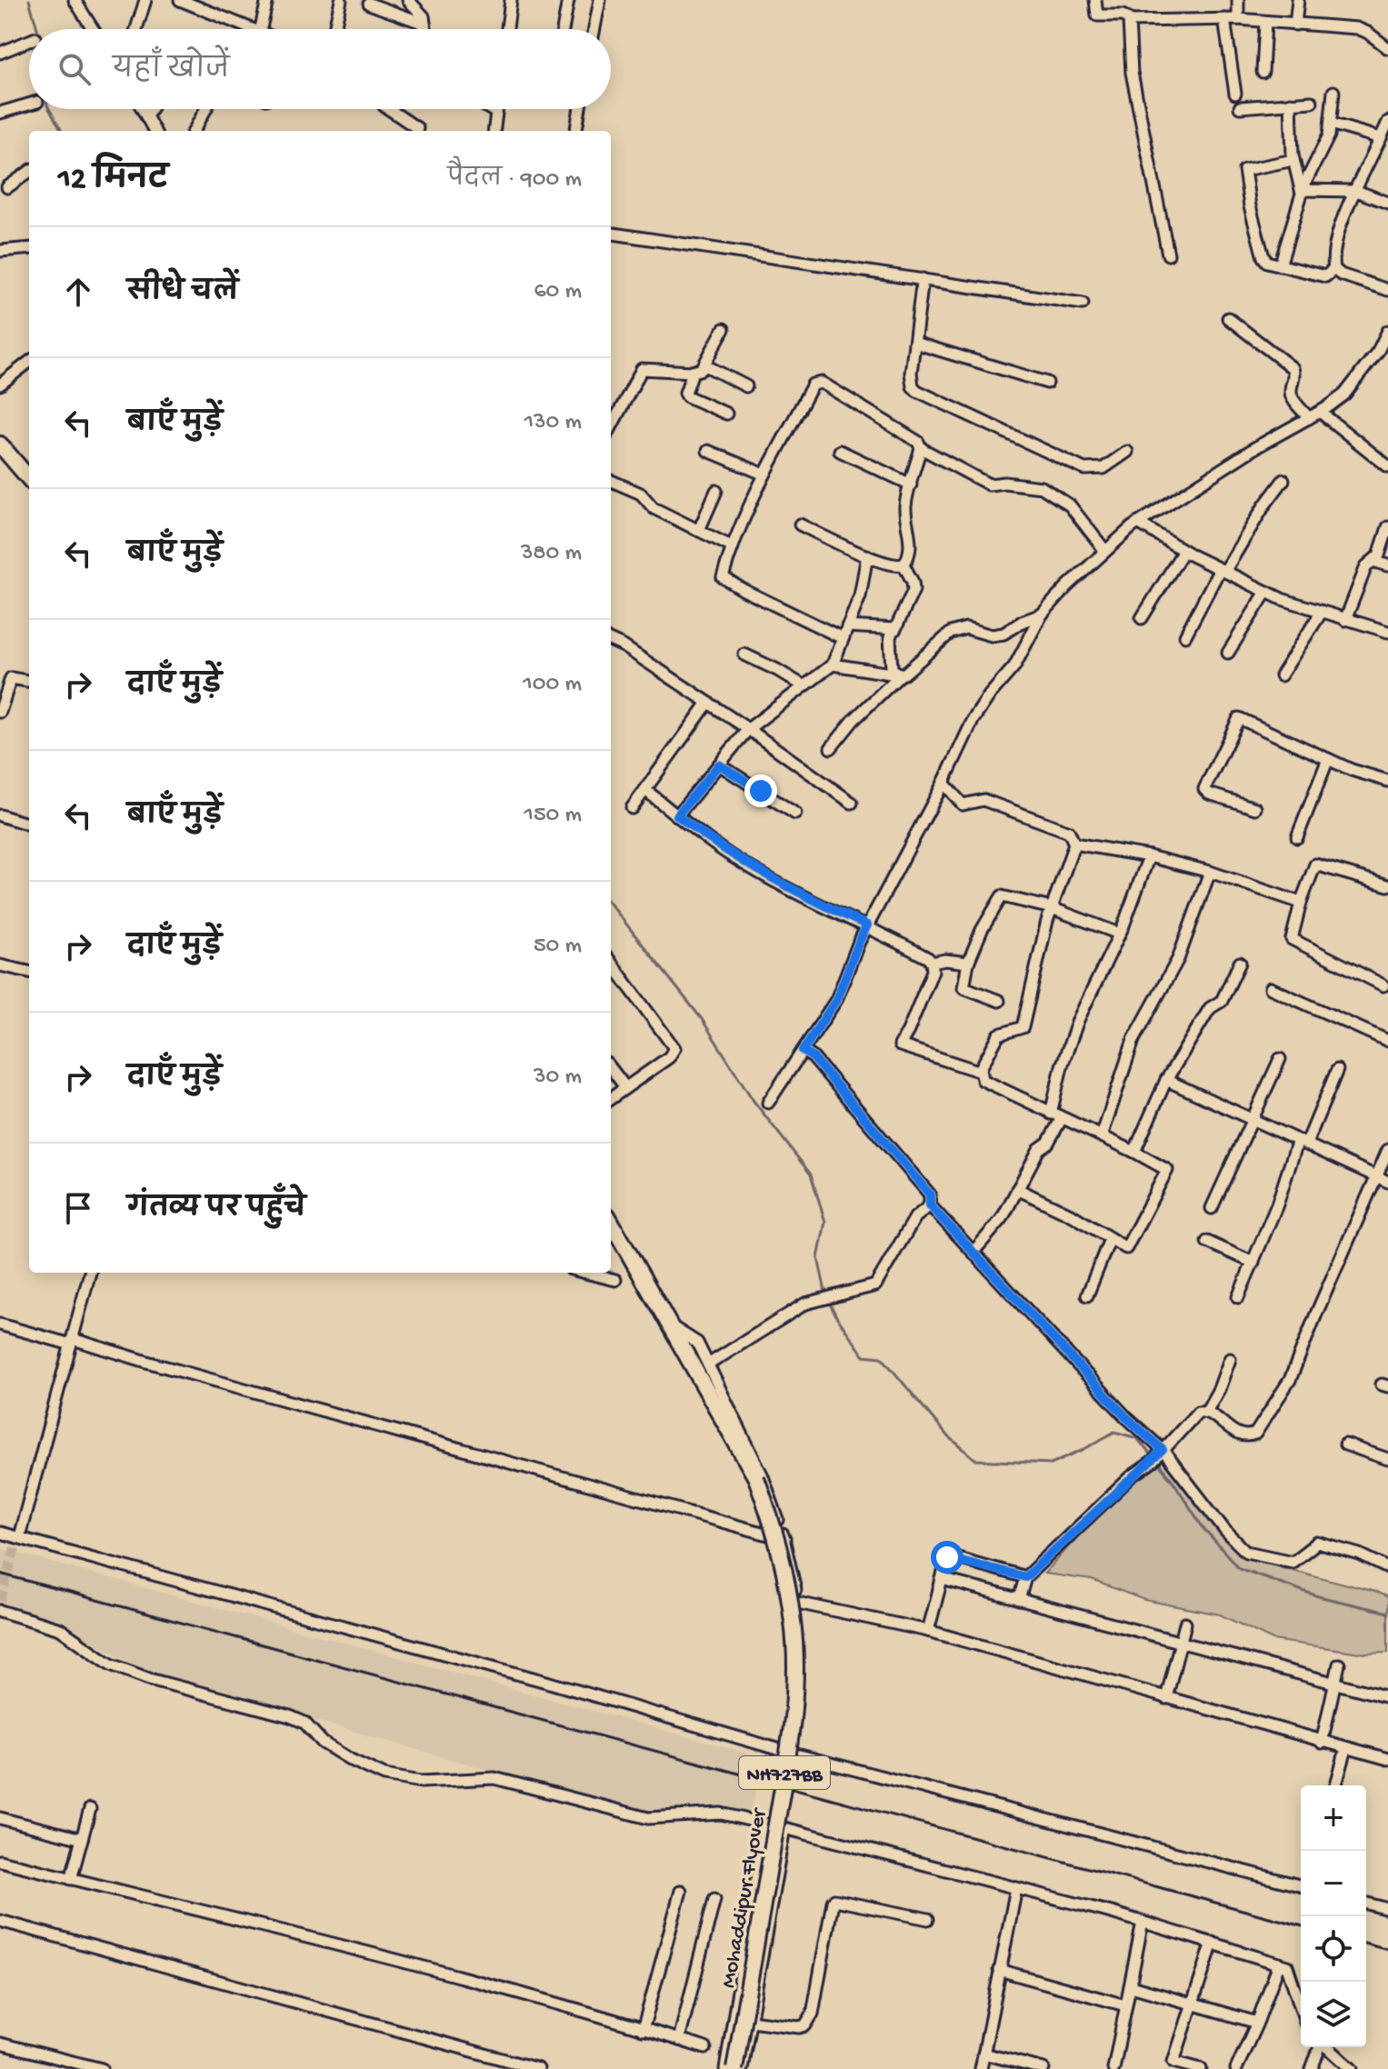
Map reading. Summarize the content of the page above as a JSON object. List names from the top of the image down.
{
  "streets": {
    "highway": ["NH727BB", "Mohaddipur Flyover"]
  },
  "crossings": [
    ["NH727BB", "Mohaddipur Flyover"]
  ],
  "page": {
    "search": "यहाँ खोजें",
    "heading": ["12 मिनट", "पैदल · 900 m"],
    "list": [
      ["सीधे चलें", "60 m"],
      ["बाएँ मुड़ें", "130 m"],
      ["बाएँ मुड़ें", "380 m"],
      ["दाएँ मुड़ें", "100 m"],
      ["बाएँ मुड़ें", "150 m"],
      ["दाएँ मुड़ें", "50 m"],
      ["दाएँ मुड़ें", "30 m"],
      "गंतव्य पर पहुँचे"
    ],
    "map_buttons": ["+", "−"]
  }
}
